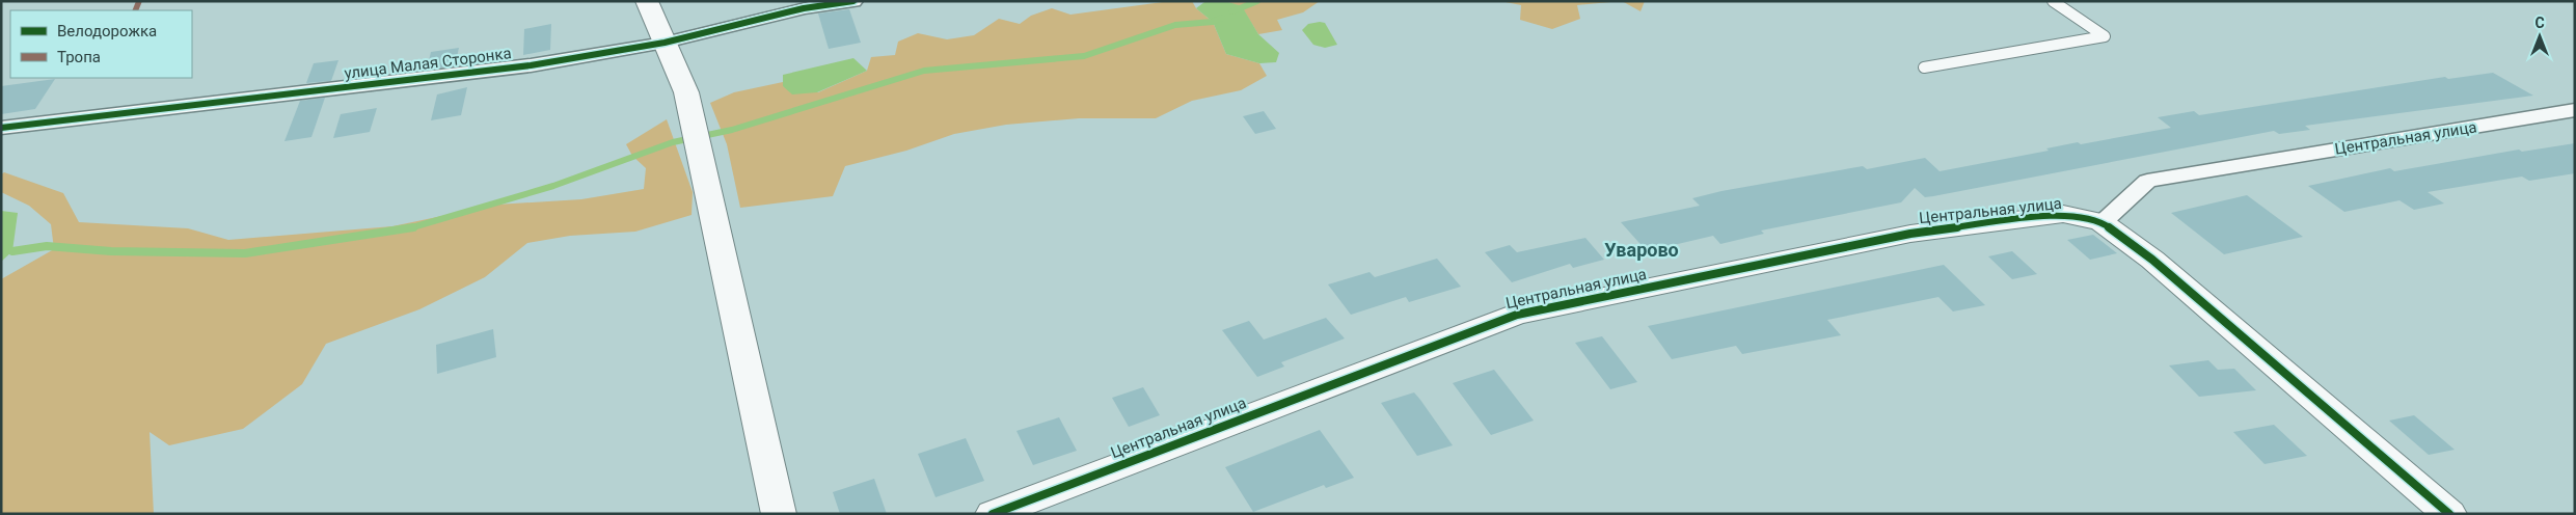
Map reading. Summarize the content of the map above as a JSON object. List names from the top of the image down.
{
  "streets": {
    "street": ["улица Малая Сторонка", "Центральная улица"]
  },
  "districts": ["Уварово"],
  "legend": ["Велодорожка", "Тропа"],
  "north": "top"
}
